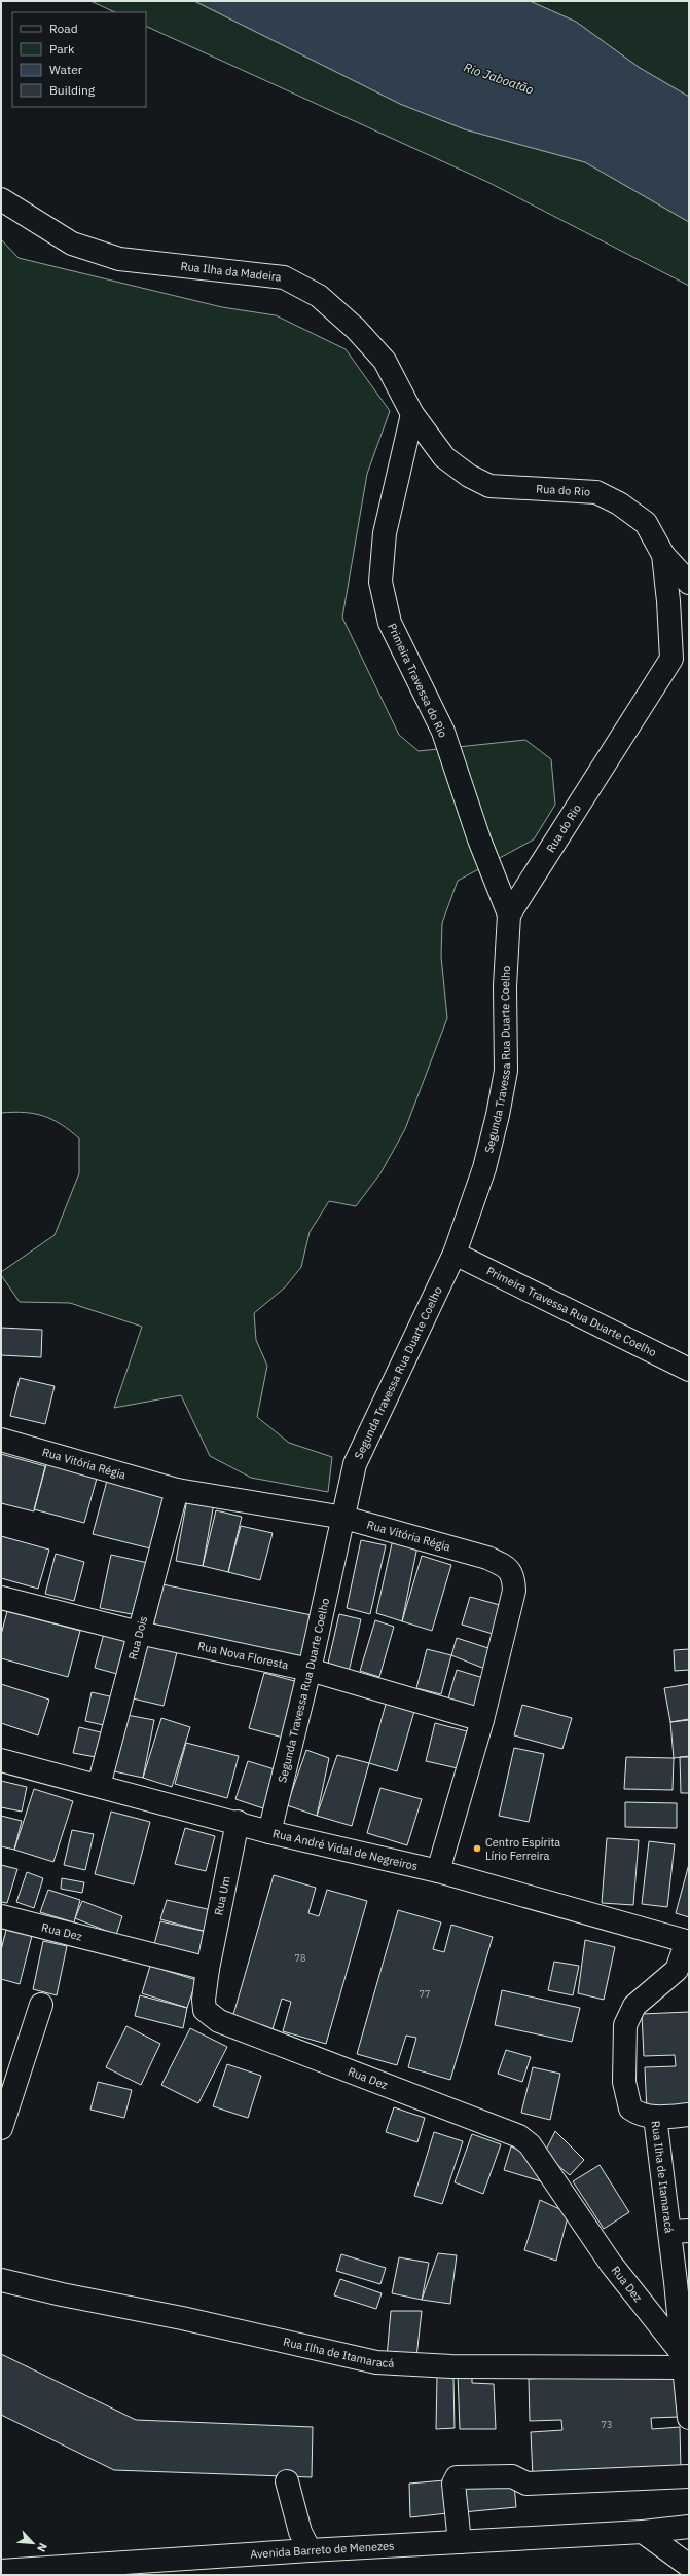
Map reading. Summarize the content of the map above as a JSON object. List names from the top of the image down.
{
  "streets": {
    "street": [
      "Rua Ilha da Madeira",
      "Rua do Rio",
      "Primeira Travessa do Rio",
      "Segunda Travessa Rua Duarte Coelho",
      "Primeira Travessa Rua Duarte Coelho",
      "Rua Vitória Régia",
      "Rua Dois",
      "Rua Nova Floresta",
      "Rua André Vidal de Negreiros",
      "Rua Um",
      "Rua Dez",
      "Rua Ilha de Itamaracá",
      "Avenida Barreto de Menezes"
    ]
  },
  "crossings": [
    ["Rua Ilha da Madeira", "Rua do Rio"],
    ["Rua Ilha da Madeira", "Primeira Travessa do Rio"],
    ["Rua do Rio", "Primeira Travessa do Rio"],
    ["Rua do Rio", "Segunda Travessa Rua Duarte Coelho"],
    ["Primeira Travessa do Rio", "Segunda Travessa Rua Duarte Coelho"],
    ["Segunda Travessa Rua Duarte Coelho", "Primeira Travessa Rua Duarte Coelho"],
    ["Segunda Travessa Rua Duarte Coelho", "Rua Vitória Régia"],
    ["Segunda Travessa Rua Duarte Coelho", "Rua Nova Floresta"],
    ["Segunda Travessa Rua Duarte Coelho", "Rua André Vidal de Negreiros"],
    ["Rua Vitória Régia", "Rua Dois"],
    ["Rua Vitória Régia", "Rua Nova Floresta"],
    ["Rua Vitória Régia", "Rua André Vidal de Negreiros"],
    ["Rua Dois", "Rua Nova Floresta"],
    ["Rua Dois", "Rua André Vidal de Negreiros"],
    ["Rua André Vidal de Negreiros", "Rua Um"],
    ["Rua André Vidal de Negreiros", "Rua Ilha de Itamaracá"],
    ["Rua Um", "Rua Dez"],
    ["Rua Dez", "Rua Ilha de Itamaracá"]
  ],
  "water": ["Rio Jaboatão"],
  "places": ["Centro Espírita Lírio Ferreira"],
  "house_numbers": ["78", "77", "73"],
  "legend": [
    "Road",
    "Park",
    "Water",
    "Building"
  ],
  "north": "bottom right"
}
